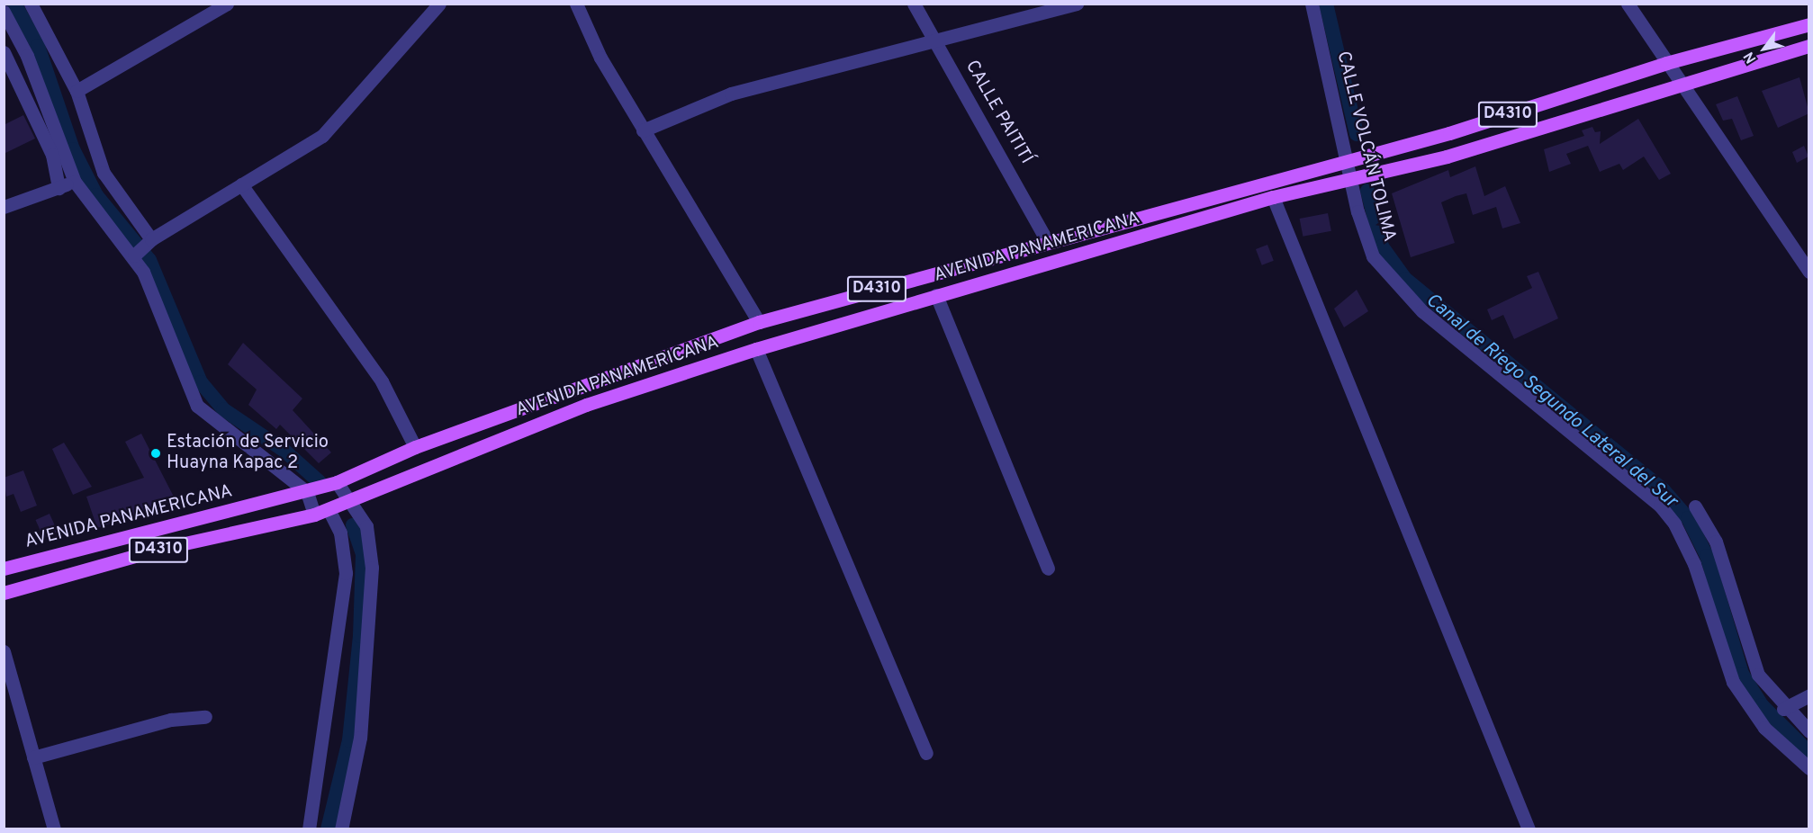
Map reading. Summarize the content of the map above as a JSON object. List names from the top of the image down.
{
  "streets": {
    "main road": ["D4310", "AVENIDA PANAMERICANA"],
    "street": ["CALLE PAITITÍ", "CALLE VOLCÁN TOLIMA"]
  },
  "crossings": [
    ["CALLE PAITITÍ", "AVENIDA PANAMERICANA"],
    ["CALLE VOLCÁN TOLIMA", "AVENIDA PANAMERICANA"]
  ],
  "water": ["Canal de Riego Segundo Lateral del Sur"],
  "places": ["Estación de Servicio Huayna Kapac 2"],
  "north": "bottom left"
}
